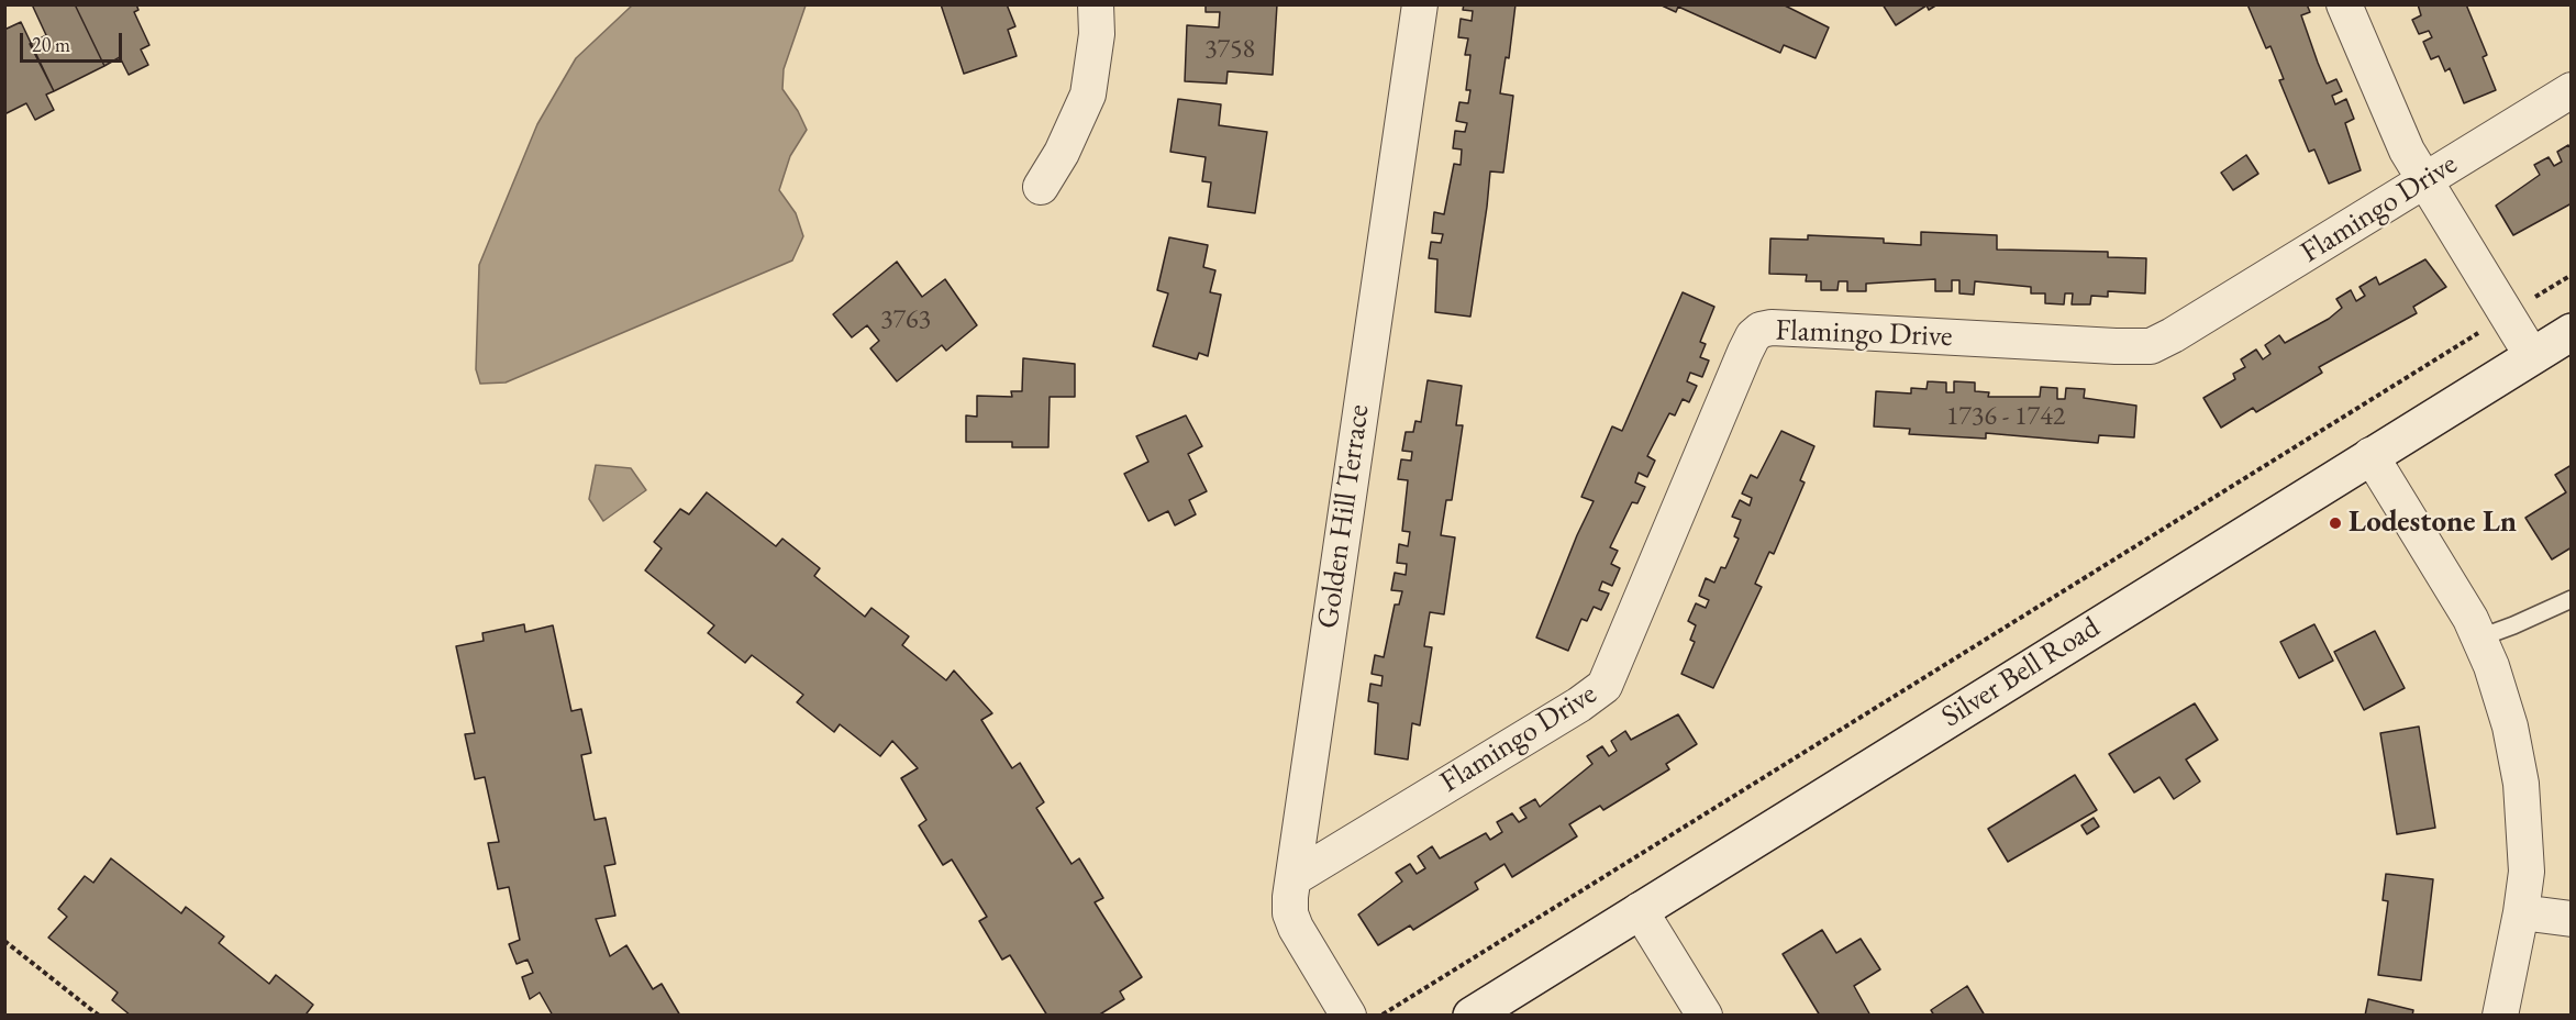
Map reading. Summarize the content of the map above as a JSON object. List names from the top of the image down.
{
  "streets": {
    "street": ["Flamingo Drive", "Golden Hill Terrace", "Silver Bell Road"]
  },
  "crossings": [
    ["Flamingo Drive", "Golden Hill Terrace"]
  ],
  "places": ["Lodestone Ln"],
  "house_numbers": ["3758", "3763", "1736 - 1742"],
  "scale_bar": "20 m"
}
